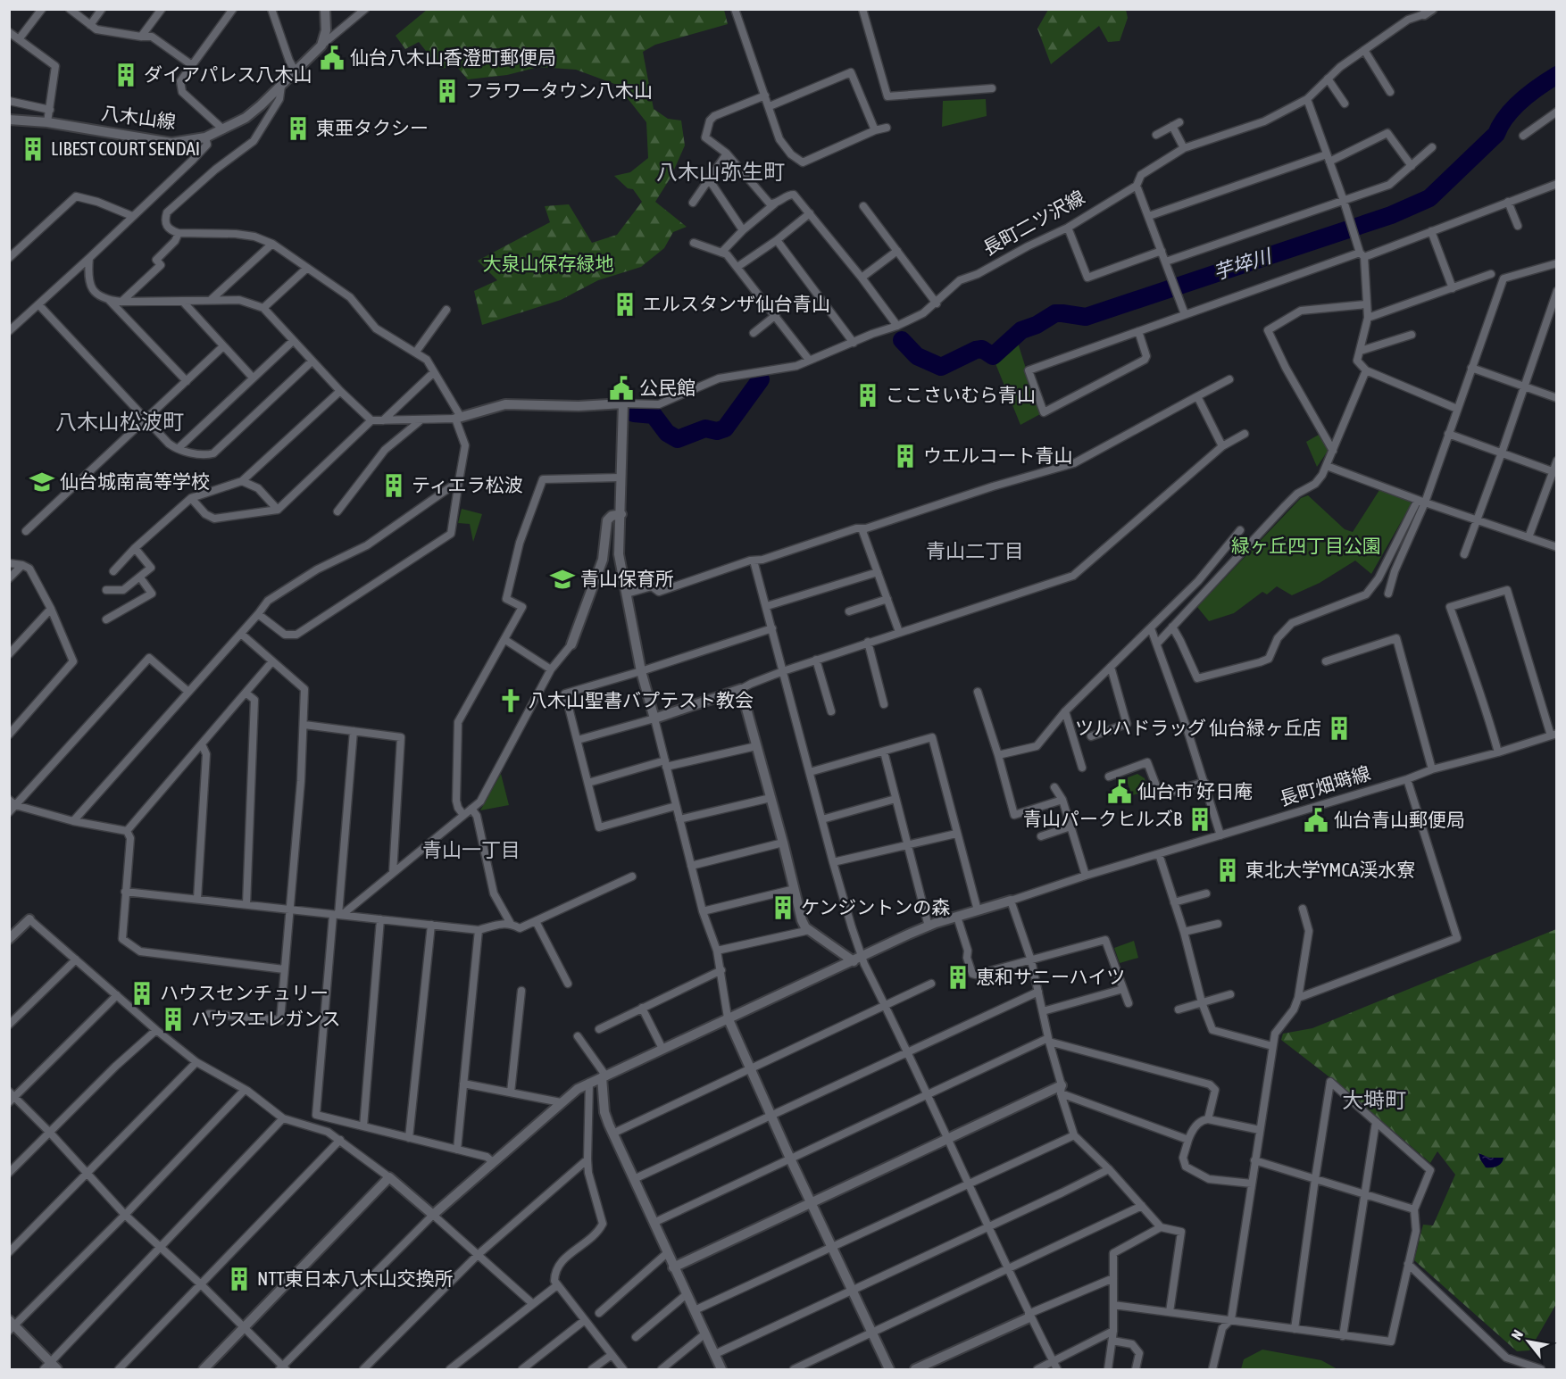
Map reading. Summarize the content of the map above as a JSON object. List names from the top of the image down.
{
  "streets": {
    "street": ["八木山線", "長町二ツ沢線", "長町畑塒線"]
  },
  "districts": [
    "八木山弥生町",
    "八木山松波町",
    "青山二丁目",
    "青山一丁目",
    "大塒町"
  ],
  "water": ["芋埣川"],
  "parks": ["大泉山保存緑地", "緑ヶ丘四丁目公園"],
  "places": {
    "public building": [
      "仙台八木山香澄町郵便局",
      "公民館",
      "仙台市 好日庵",
      "仙台青山郵便局"
    ],
    "building": [
      "ダイアパレス八木山",
      "フラワータウン八木山",
      "東亜タクシー",
      "LIBEST COURT SENDAI",
      "エルスタンザ仙台青山",
      "ここさいむら青山",
      "ウエルコート青山",
      "ティエラ松波",
      "ツルハドラッグ 仙台緑ヶ丘店",
      "青山パークヒルズB",
      "東北大学YMCA渓水寮",
      "ケンジントンの森",
      "恵和サニーハイツ",
      "ハウスセンチュリー",
      "ハウスエレガンス",
      "NTT東日本八木山交換所"
    ],
    "school or university": ["仙台城南高等学校", "青山保育所"],
    "church": ["八木山聖書バプテスト教会"]
  },
  "north": "top left"
}
